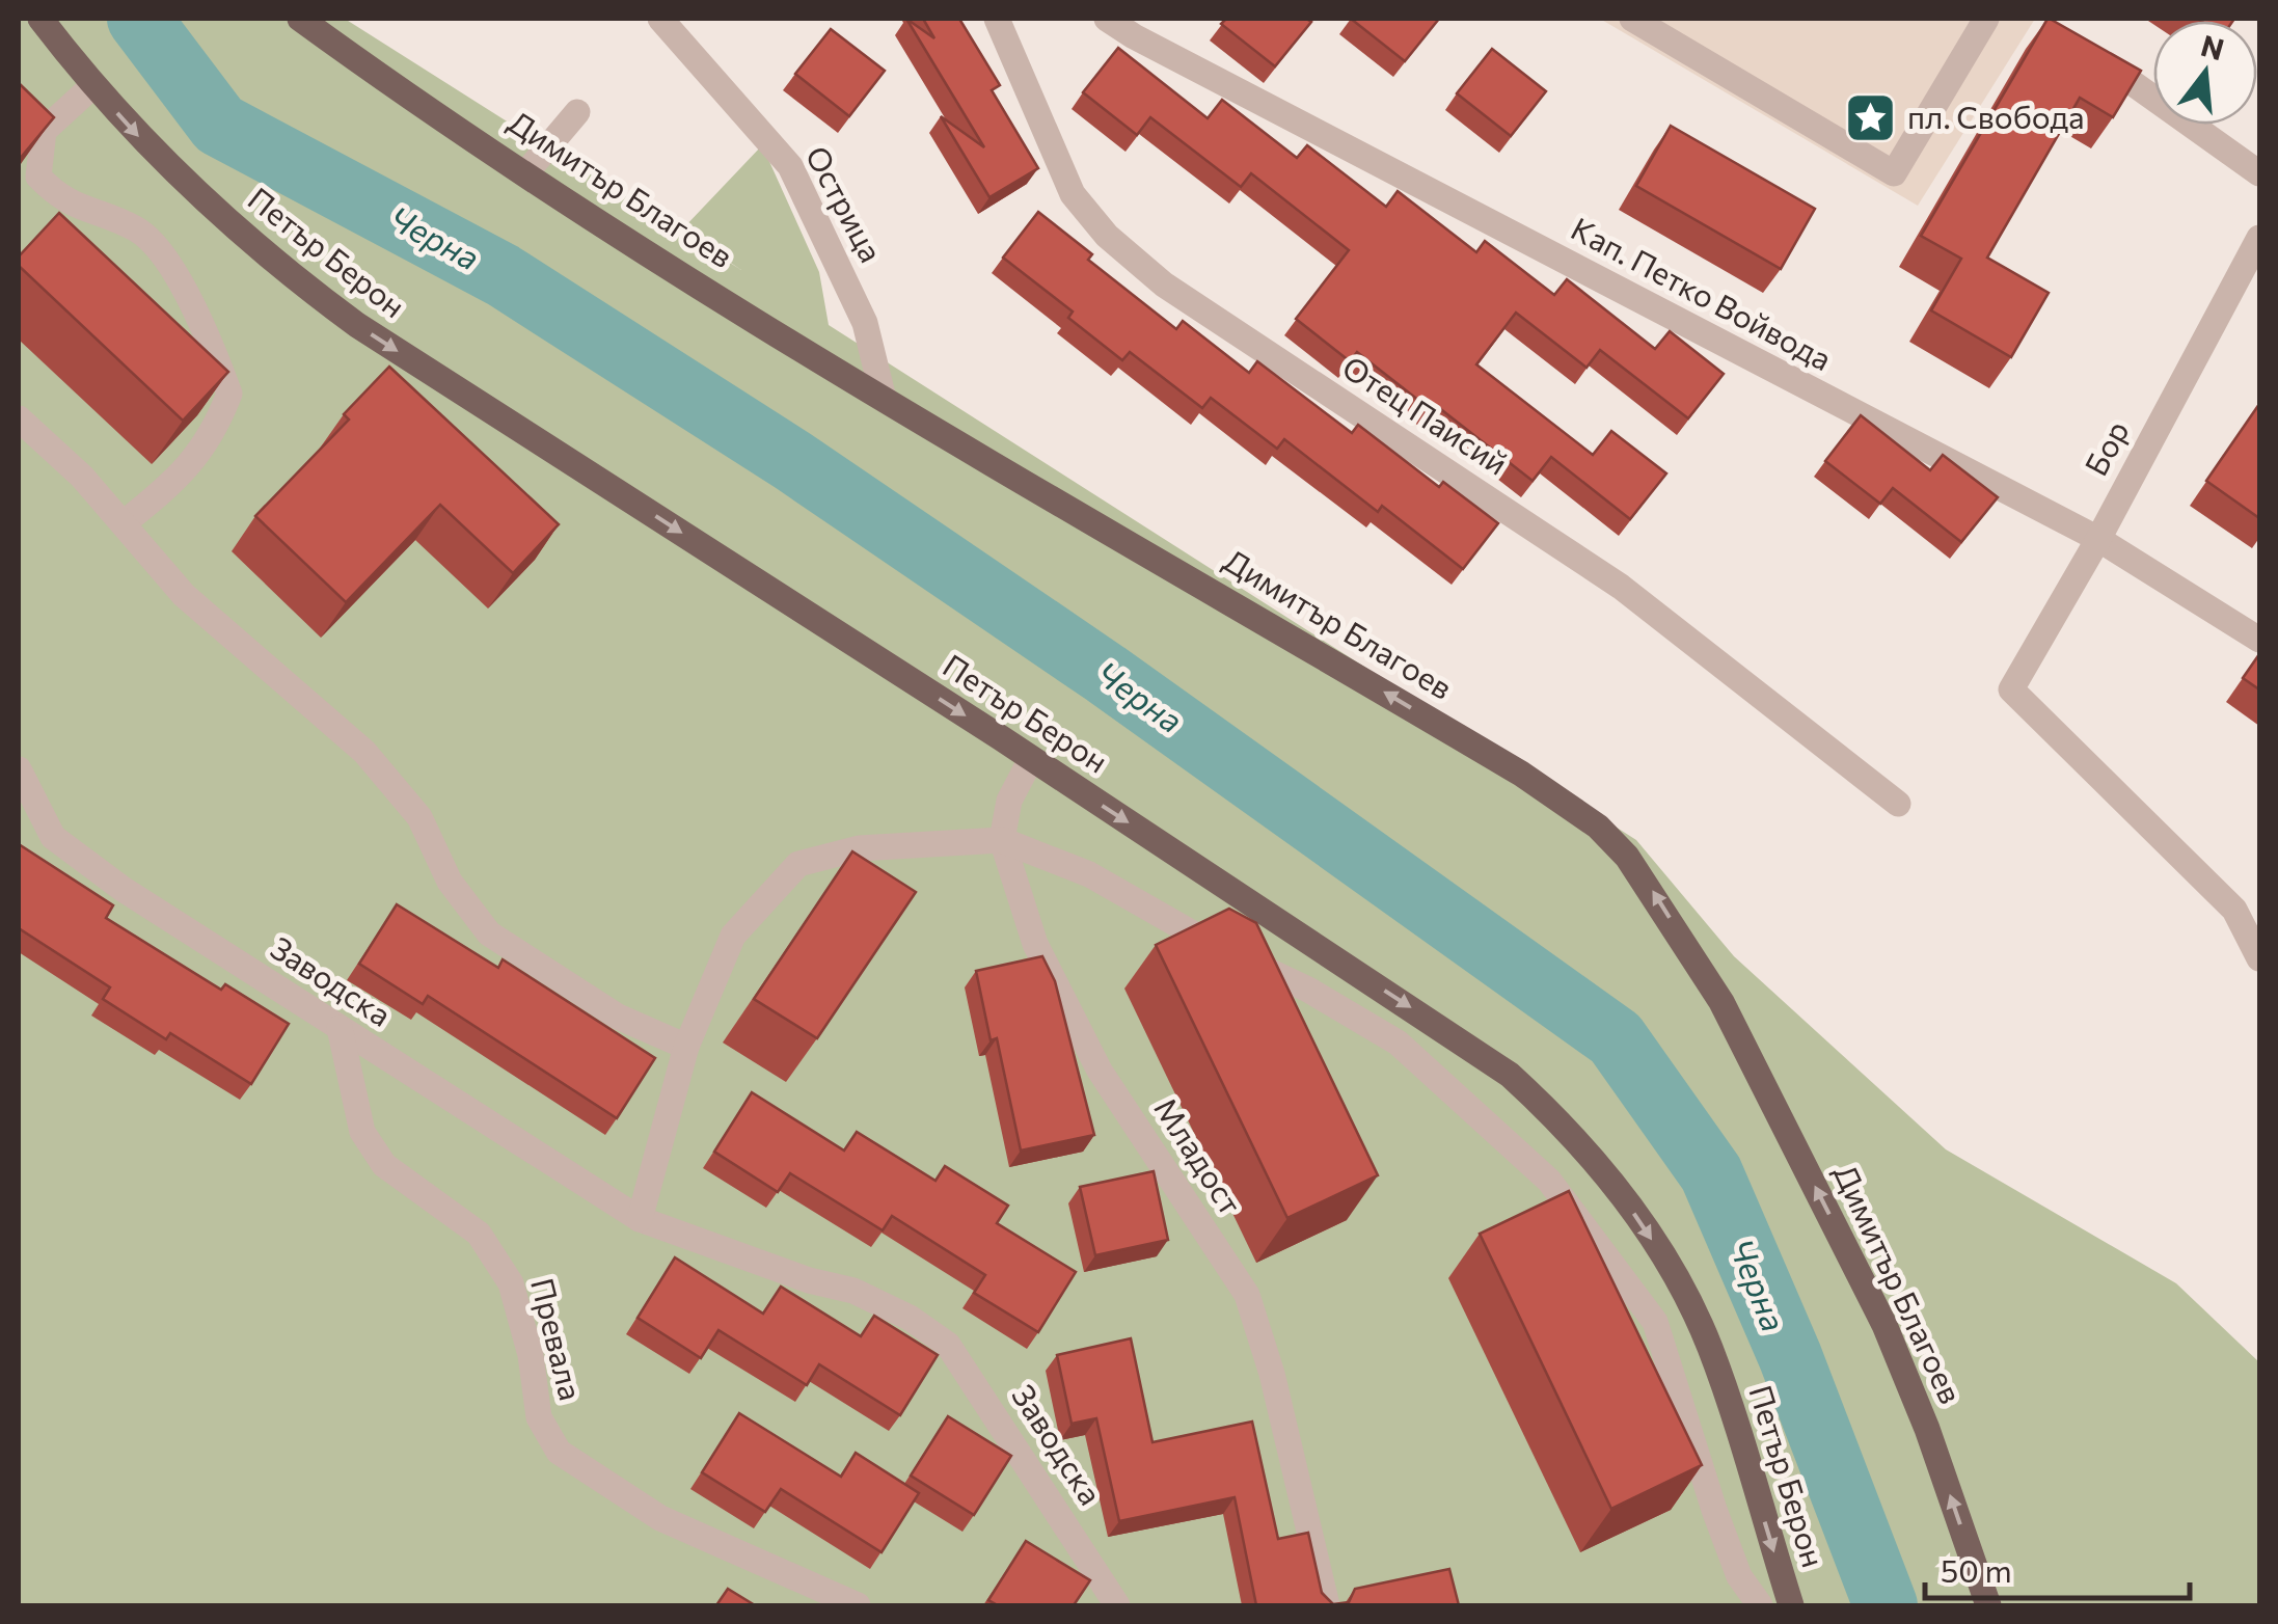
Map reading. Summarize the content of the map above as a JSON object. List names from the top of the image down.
{
  "streets": {
    "main road": ["Димитър Благоев", "Петър Берон"],
    "street": [
      "Острица",
      "Кап. Петко Войвода",
      "Отец Паисий",
      "Бор",
      "Заводска",
      "Младост",
      "Превала"
    ]
  },
  "crossings": [
    ["Димитър Благоев", "Острица"],
    ["Кап. Петко Войвода", "Бор"],
    ["Заводска", "Превала"]
  ],
  "one_way": ["Димитър Благоев", "Петър Берон"],
  "water": ["Черна"],
  "places": {
    "place": ["пл. Свобода"]
  },
  "scale_bar": "50 m",
  "north": "top"
}
